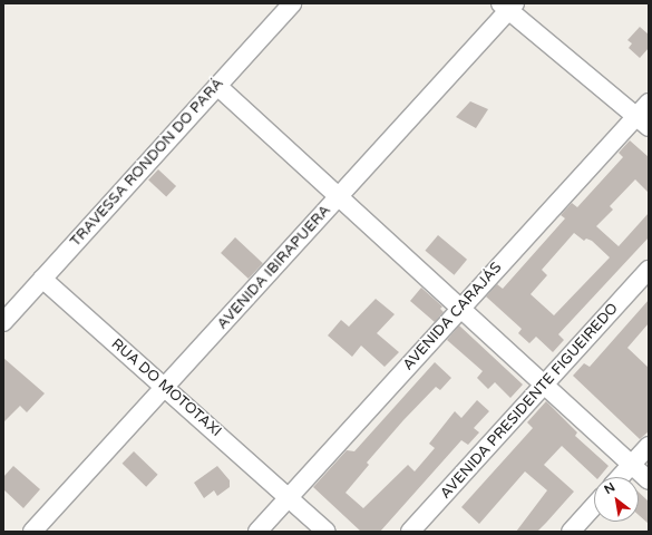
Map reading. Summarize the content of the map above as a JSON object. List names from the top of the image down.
{
  "streets": {
    "street": [
      "TRAVESSA RONDON DO PARÁ",
      "AVENIDA IBIRAPUERA",
      "AVENIDA CARAJÁS",
      "RUA DO MOTOTAXI",
      "AVENIDA PRESIDENTE FIGUEIREDO"
    ]
  },
  "crossings": [
    ["TRAVESSA RONDON DO PARÁ", "RUA DO MOTOTAXI"],
    ["AVENIDA IBIRAPUERA", "RUA DO MOTOTAXI"],
    ["AVENIDA CARAJÁS", "RUA DO MOTOTAXI"]
  ],
  "north": "top left"
}
